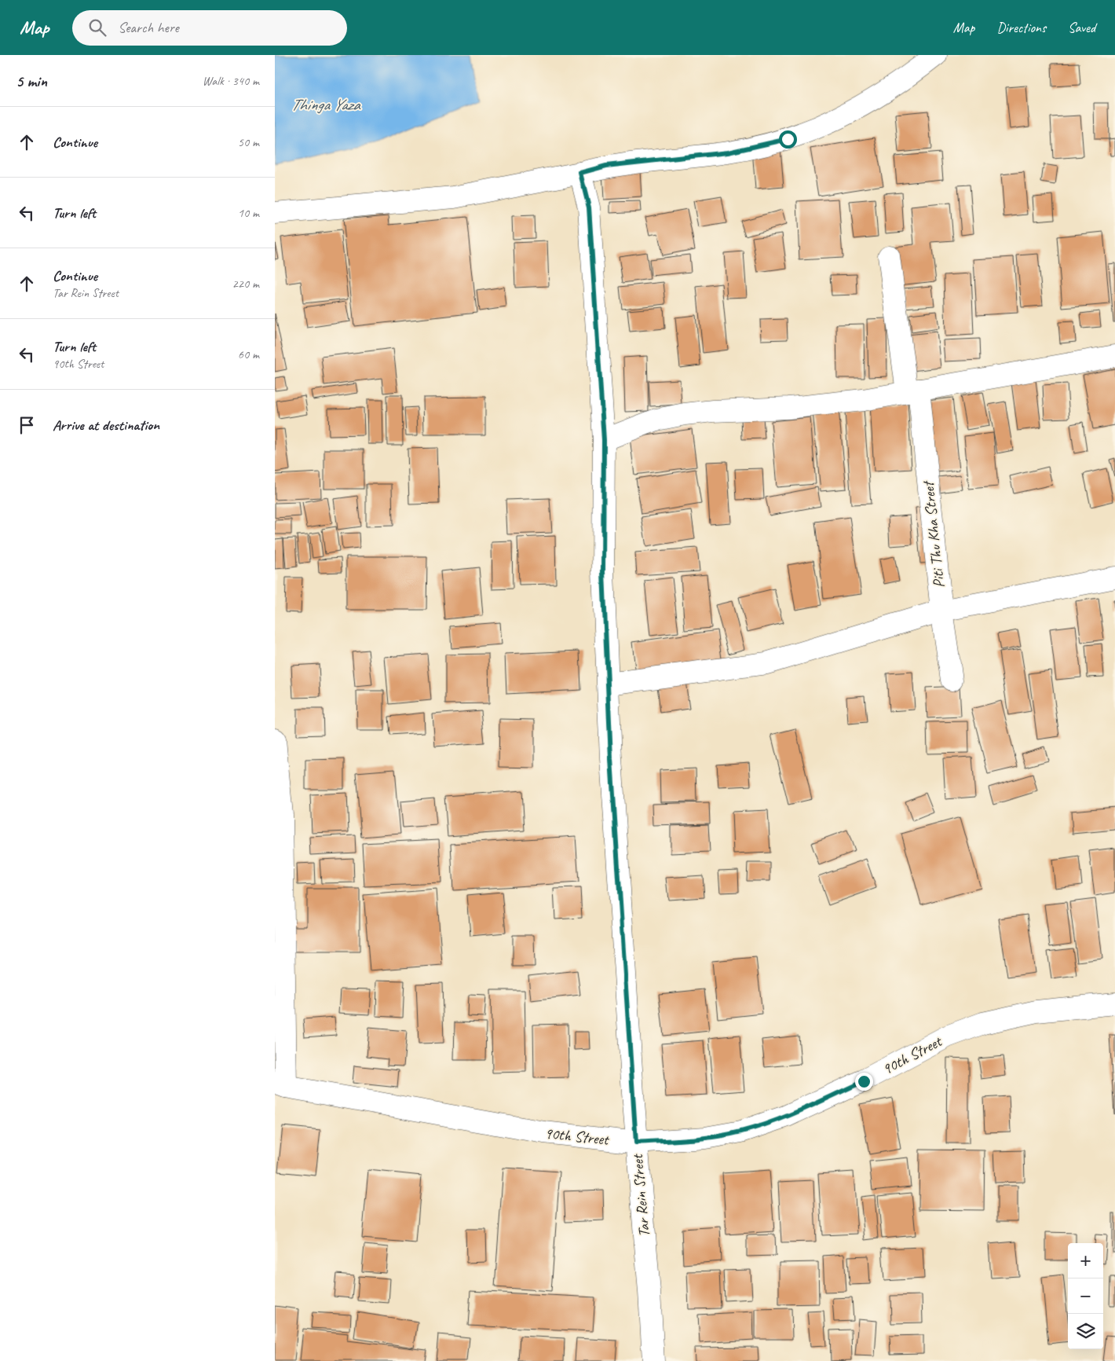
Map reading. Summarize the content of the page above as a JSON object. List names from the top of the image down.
{
  "streets": {
    "street": ["Piti Thu Kha Street", "90th Street", "Tar Rein Street"]
  },
  "crossings": [
    ["90th Street", "Tar Rein Street"]
  ],
  "water": ["Thinga Yaza"],
  "page": {
    "header": "Map",
    "search": "Search here",
    "nav": ["Map", "Directions", "Saved"],
    "heading": ["5 min", "Walk · 340 m"],
    "list": [
      ["Continue", "50 m"],
      ["Turn left", "10 m"],
      ["Continue", "Tar Rein Street", "220 m"],
      ["Turn left", "90th Street", "60 m"],
      "Arrive at destination"
    ],
    "map_buttons": ["+", "−"]
  }
}
